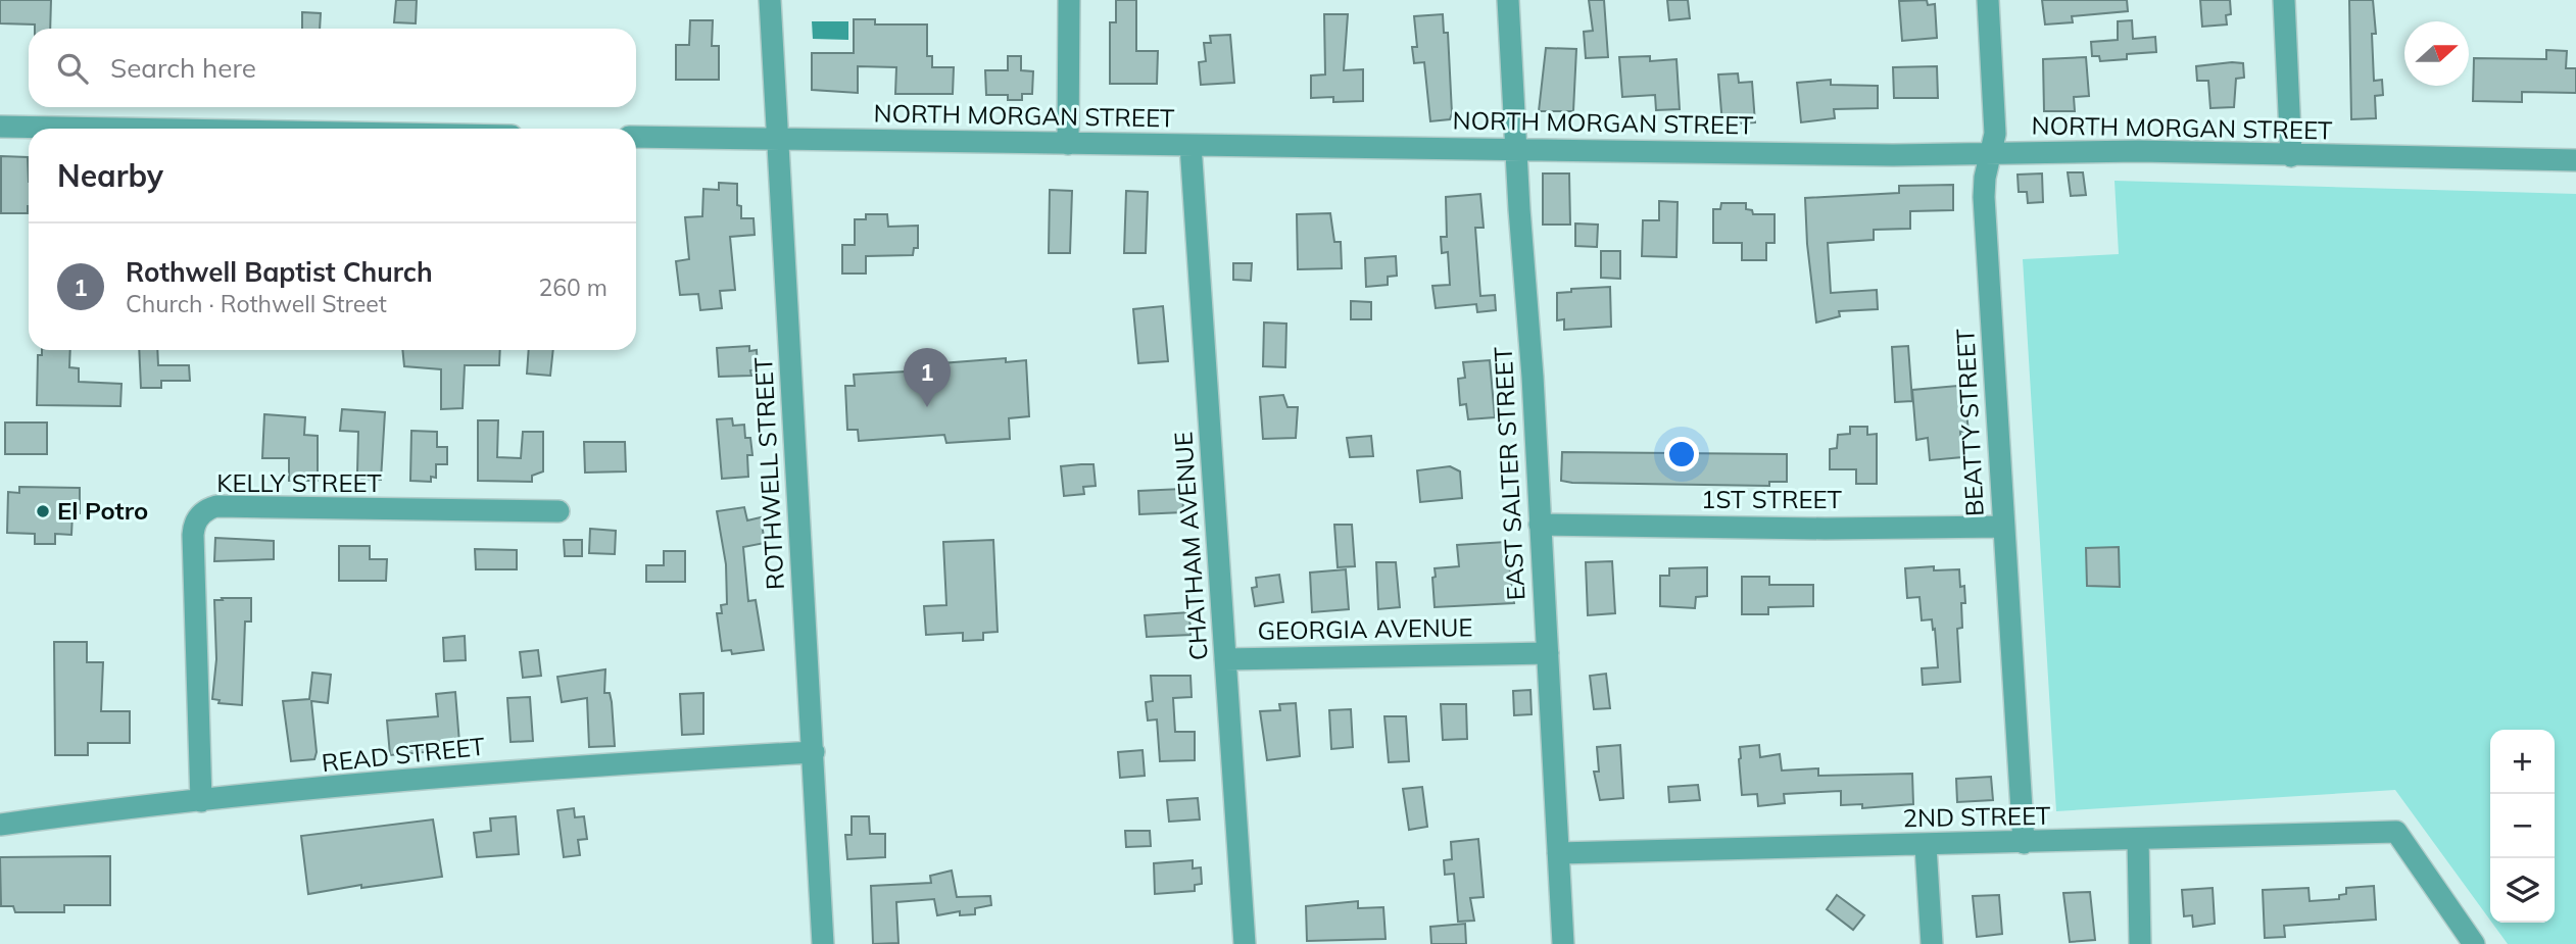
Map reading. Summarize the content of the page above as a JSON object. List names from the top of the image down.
{
  "streets": {
    "street": [
      "NORTH MORGAN STREET",
      "BEATTY STREET",
      "ROTHWELL STREET",
      "EAST SALTER STREET",
      "KELLY STREET",
      "1ST STREET",
      "CHATHAM AVENUE",
      "GEORGIA AVENUE",
      "READ STREET",
      "2ND STREET"
    ]
  },
  "crossings": [
    ["NORTH MORGAN STREET", "BEATTY STREET"],
    ["NORTH MORGAN STREET", "ROTHWELL STREET"],
    ["NORTH MORGAN STREET", "EAST SALTER STREET"],
    ["NORTH MORGAN STREET", "CHATHAM AVENUE"],
    ["BEATTY STREET", "1ST STREET"],
    ["BEATTY STREET", "2ND STREET"],
    ["ROTHWELL STREET", "READ STREET"],
    ["EAST SALTER STREET", "1ST STREET"],
    ["EAST SALTER STREET", "GEORGIA AVENUE"],
    ["EAST SALTER STREET", "2ND STREET"],
    ["KELLY STREET", "READ STREET"],
    ["CHATHAM AVENUE", "GEORGIA AVENUE"]
  ],
  "places": ["El Potro"],
  "north": "right",
  "page": {
    "search": "Search here",
    "heading": "Nearby",
    "list": [
      {
        "mark": "1",
        "name": "Rothwell Baptist Church",
        "note": "Church · Rothwell Street",
        "value": "260 m"
      }
    ],
    "pins": "1",
    "map_buttons": ["+", "−"]
  }
}
